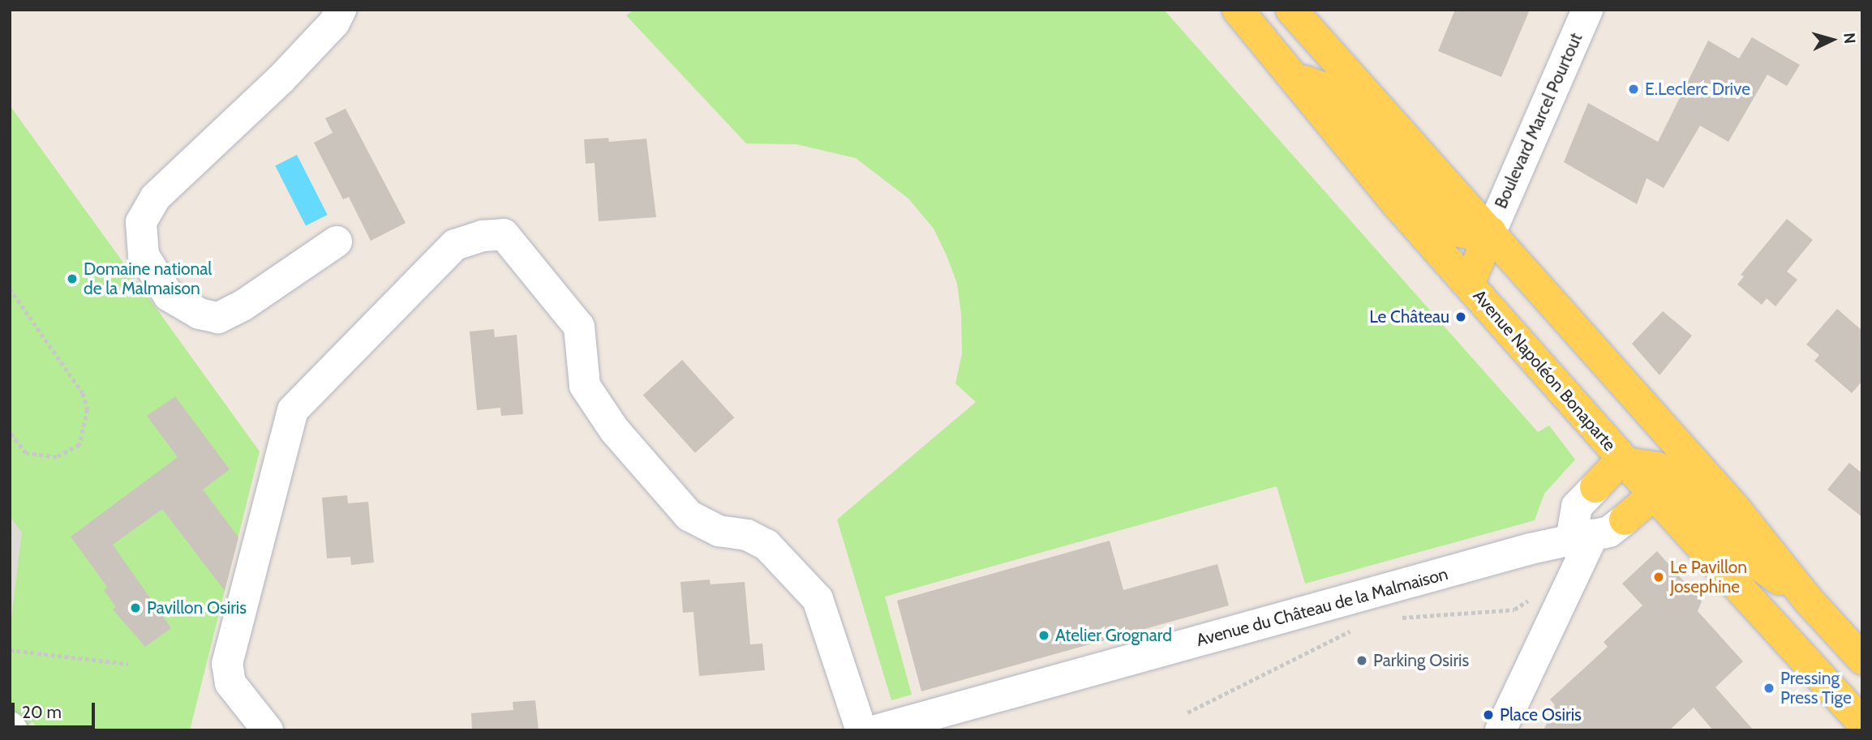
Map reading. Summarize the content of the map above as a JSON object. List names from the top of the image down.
{
  "streets": {
    "main road": ["Avenue Napoléon Bonaparte"],
    "street": ["Boulevard Marcel Pourtout", "Avenue du Château de la Malmaison"]
  },
  "places": [
    "E.Leclerc Drive",
    "Domaine national de la Malmaison",
    "Le Château",
    "Le Pavillon Josephine",
    "Pavillon Osiris",
    "Atelier Grognard",
    "Parking Osiris",
    "Pressing Press Tige",
    "Place Osiris"
  ],
  "scale_bar": "20 m",
  "north": "right"
}
